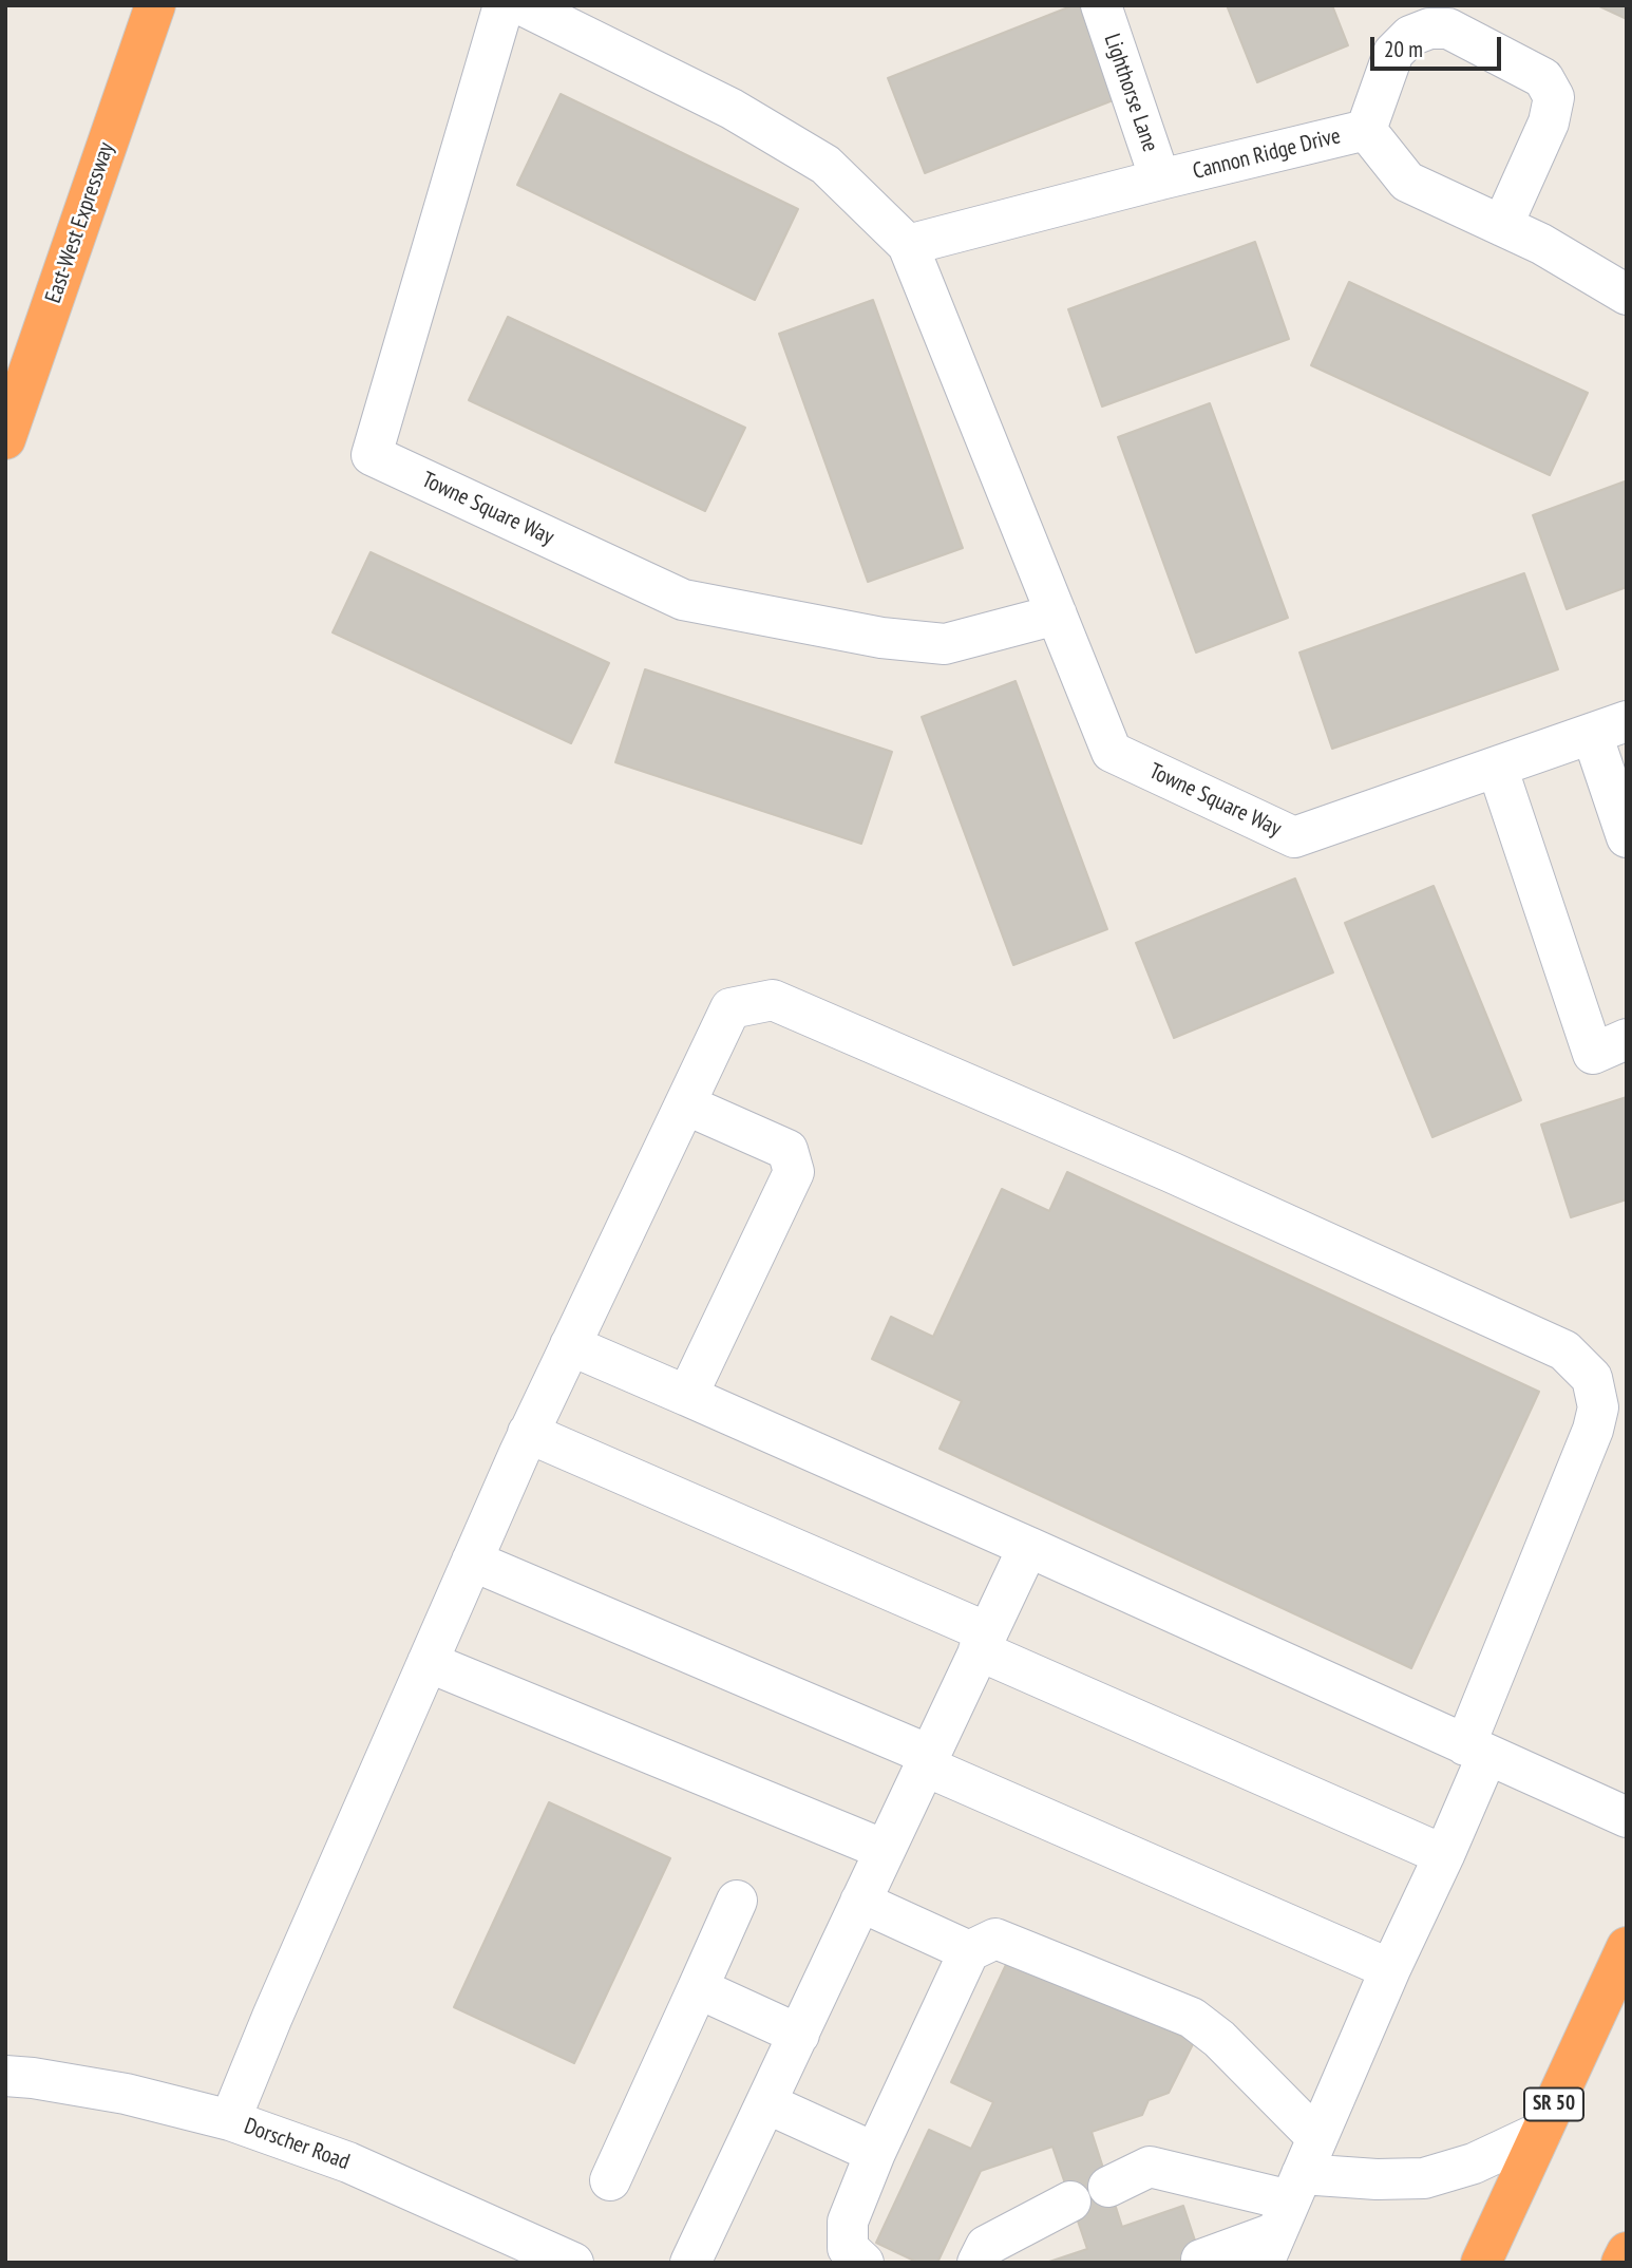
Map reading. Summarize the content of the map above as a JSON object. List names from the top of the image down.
{
  "streets": {
    "highway": ["East-West Expressway", "SR 50"],
    "street": [
      "Lighthorse Lane",
      "Cannon Ridge Drive",
      "Towne Square Way",
      "Dorscher Road"
    ]
  },
  "crossings": [
    ["Lighthorse Lane", "Cannon Ridge Drive"],
    ["Cannon Ridge Drive", "Towne Square Way"]
  ],
  "scale_bar": "20 m"
}
